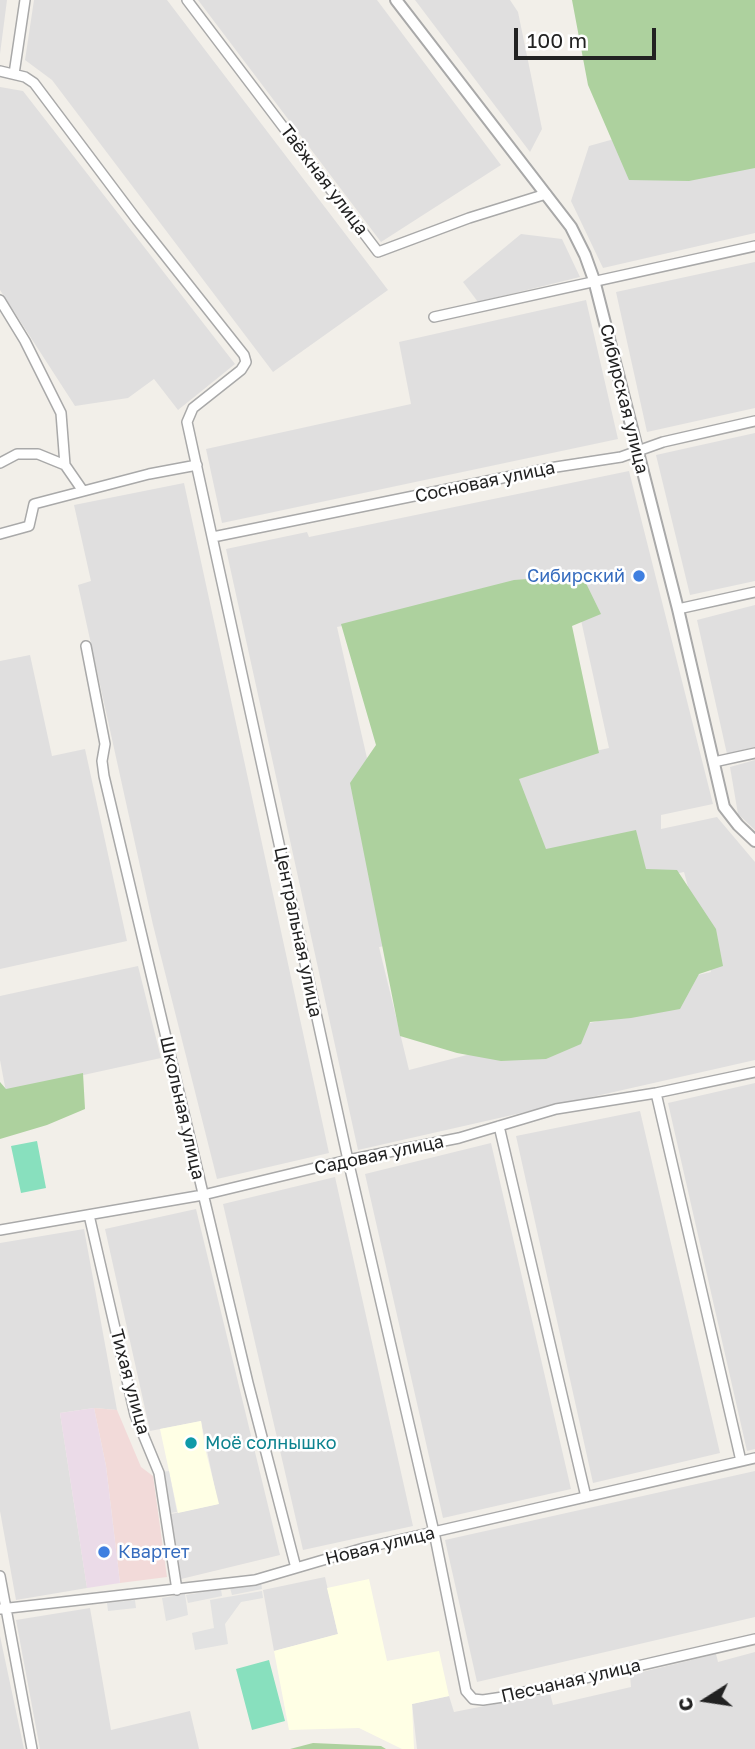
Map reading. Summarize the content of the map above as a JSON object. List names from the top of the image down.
{
  "streets": {
    "street": [
      "Таёжная улица",
      "Сибирская улица",
      "Сосновая улица",
      "Центральная улица",
      "Школьная улица",
      "Садовая улица",
      "Тихая улица",
      "Новая улица",
      "Песчаная улица"
    ]
  },
  "crossings": [
    ["Таёжная улица", "Сибирская улица"],
    ["Сибирская улица", "Сосновая улица"],
    ["Сосновая улица", "Центральная улица"],
    ["Центральная улица", "Садовая улица"],
    ["Центральная улица", "Новая улица"],
    ["Центральная улица", "Песчаная улица"],
    ["Школьная улица", "Садовая улица"],
    ["Школьная улица", "Новая улица"],
    ["Садовая улица", "Тихая улица"],
    ["Тихая улица", "Новая улица"],
    ["Новая улица", "Песчаная улица"]
  ],
  "places": ["Сибирский", "Моё солнышко", "Квартет"],
  "scale_bar": "100 m",
  "north": "left"
}
